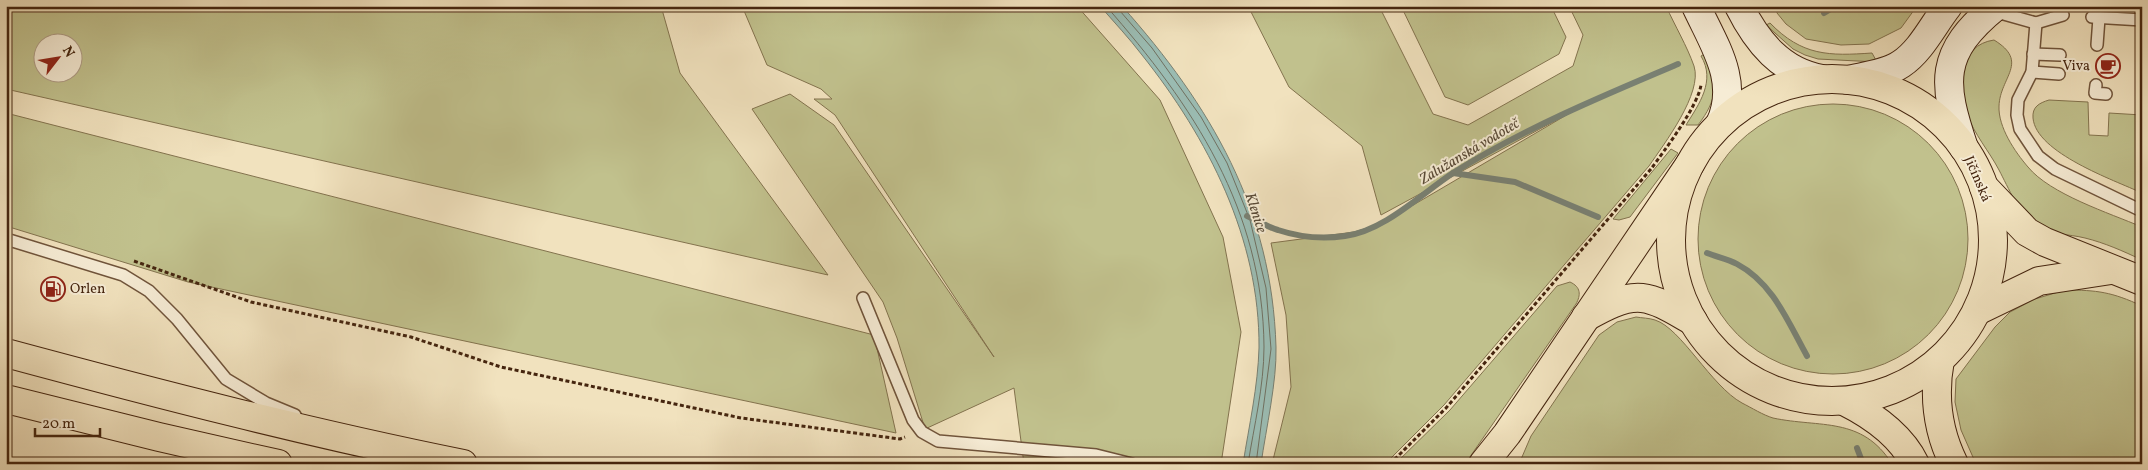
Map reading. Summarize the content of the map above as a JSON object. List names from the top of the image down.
{
  "streets": {
    "main road": ["Jičínská"]
  },
  "water": ["Zalužanská vodoteč", "Klenice"],
  "places": {
    "cafe": ["Viva"],
    "fuel station": ["Orlen"]
  },
  "scale_bar": "20 m",
  "north": "top right"
}
